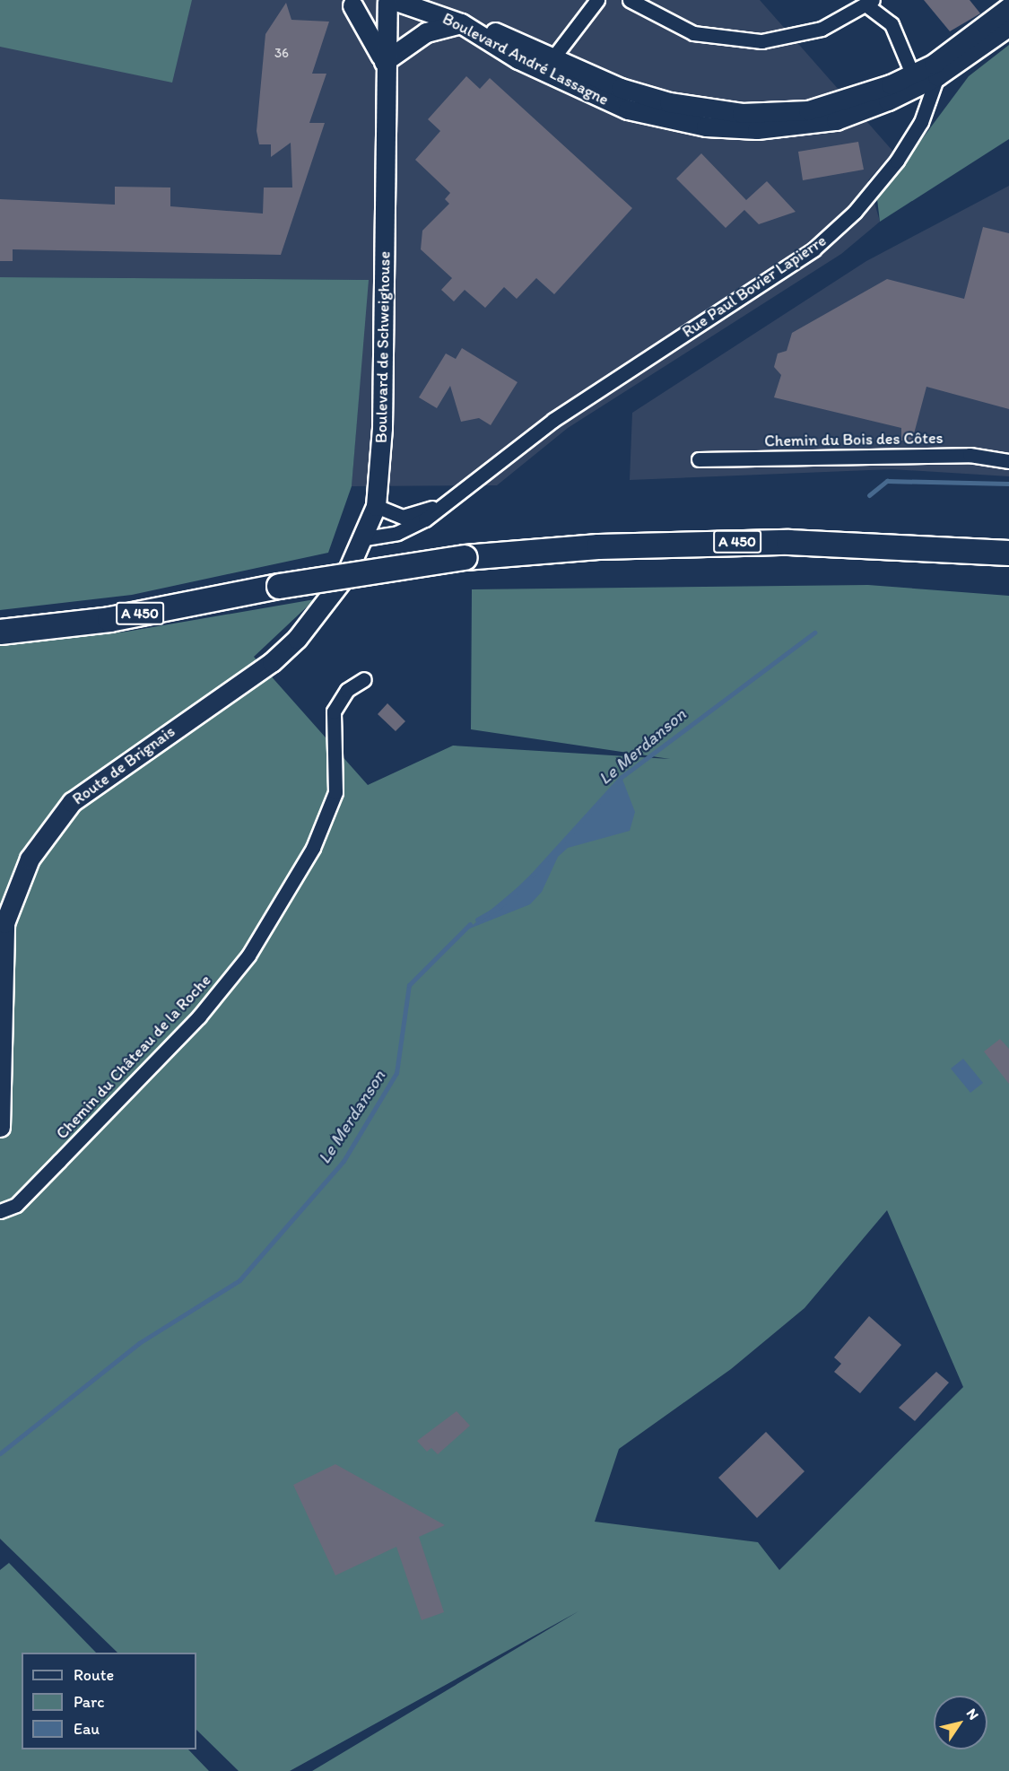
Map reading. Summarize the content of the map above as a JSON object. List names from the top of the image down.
{
  "streets": {
    "highway": ["A 450"],
    "street": [
      "Boulevard André Lassagne",
      "Rue Paul Bovier Lapierre",
      "Boulevard de Schweighouse",
      "Chemin du Bois des Côtes",
      "Route de Brignais",
      "Chemin du Château de la Roche"
    ]
  },
  "crossings": [
    ["Boulevard André Lassagne", "Rue Paul Bovier Lapierre"],
    ["Boulevard André Lassagne", "Boulevard de Schweighouse"],
    ["Rue Paul Bovier Lapierre", "Boulevard de Schweighouse"],
    ["Boulevard de Schweighouse", "Route de Brignais"]
  ],
  "water": ["Le Merdanson"],
  "house_numbers": ["36"],
  "legend": ["Route", "Parc", "Eau"],
  "north": "top right"
}
